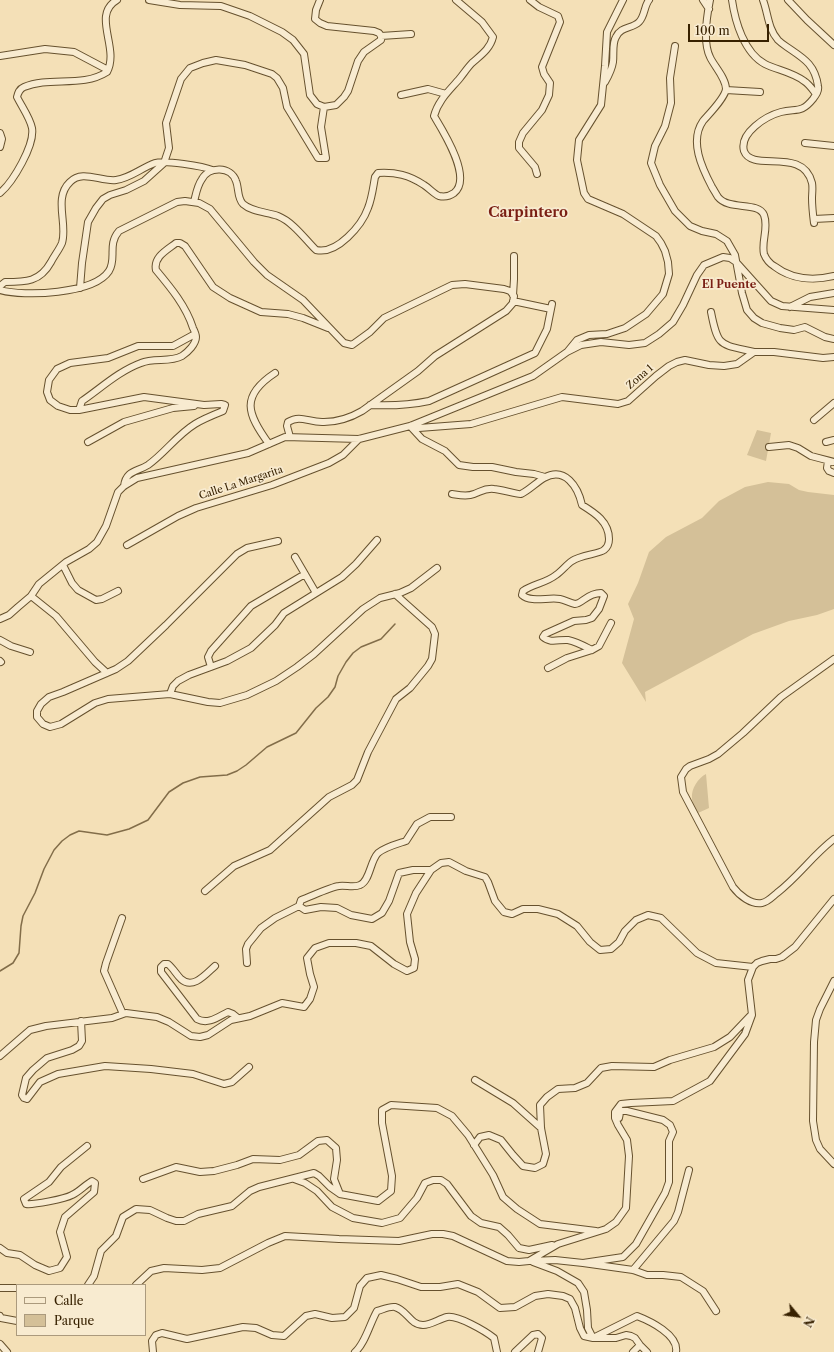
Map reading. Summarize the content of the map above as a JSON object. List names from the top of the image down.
{
  "streets": {
    "street": ["Zona 1", "Calle La Margarita"]
  },
  "districts": ["Carpintero", "El Puente"],
  "legend": ["Calle", "Parque"],
  "scale_bar": "100 m",
  "north": "bottom right"
}
